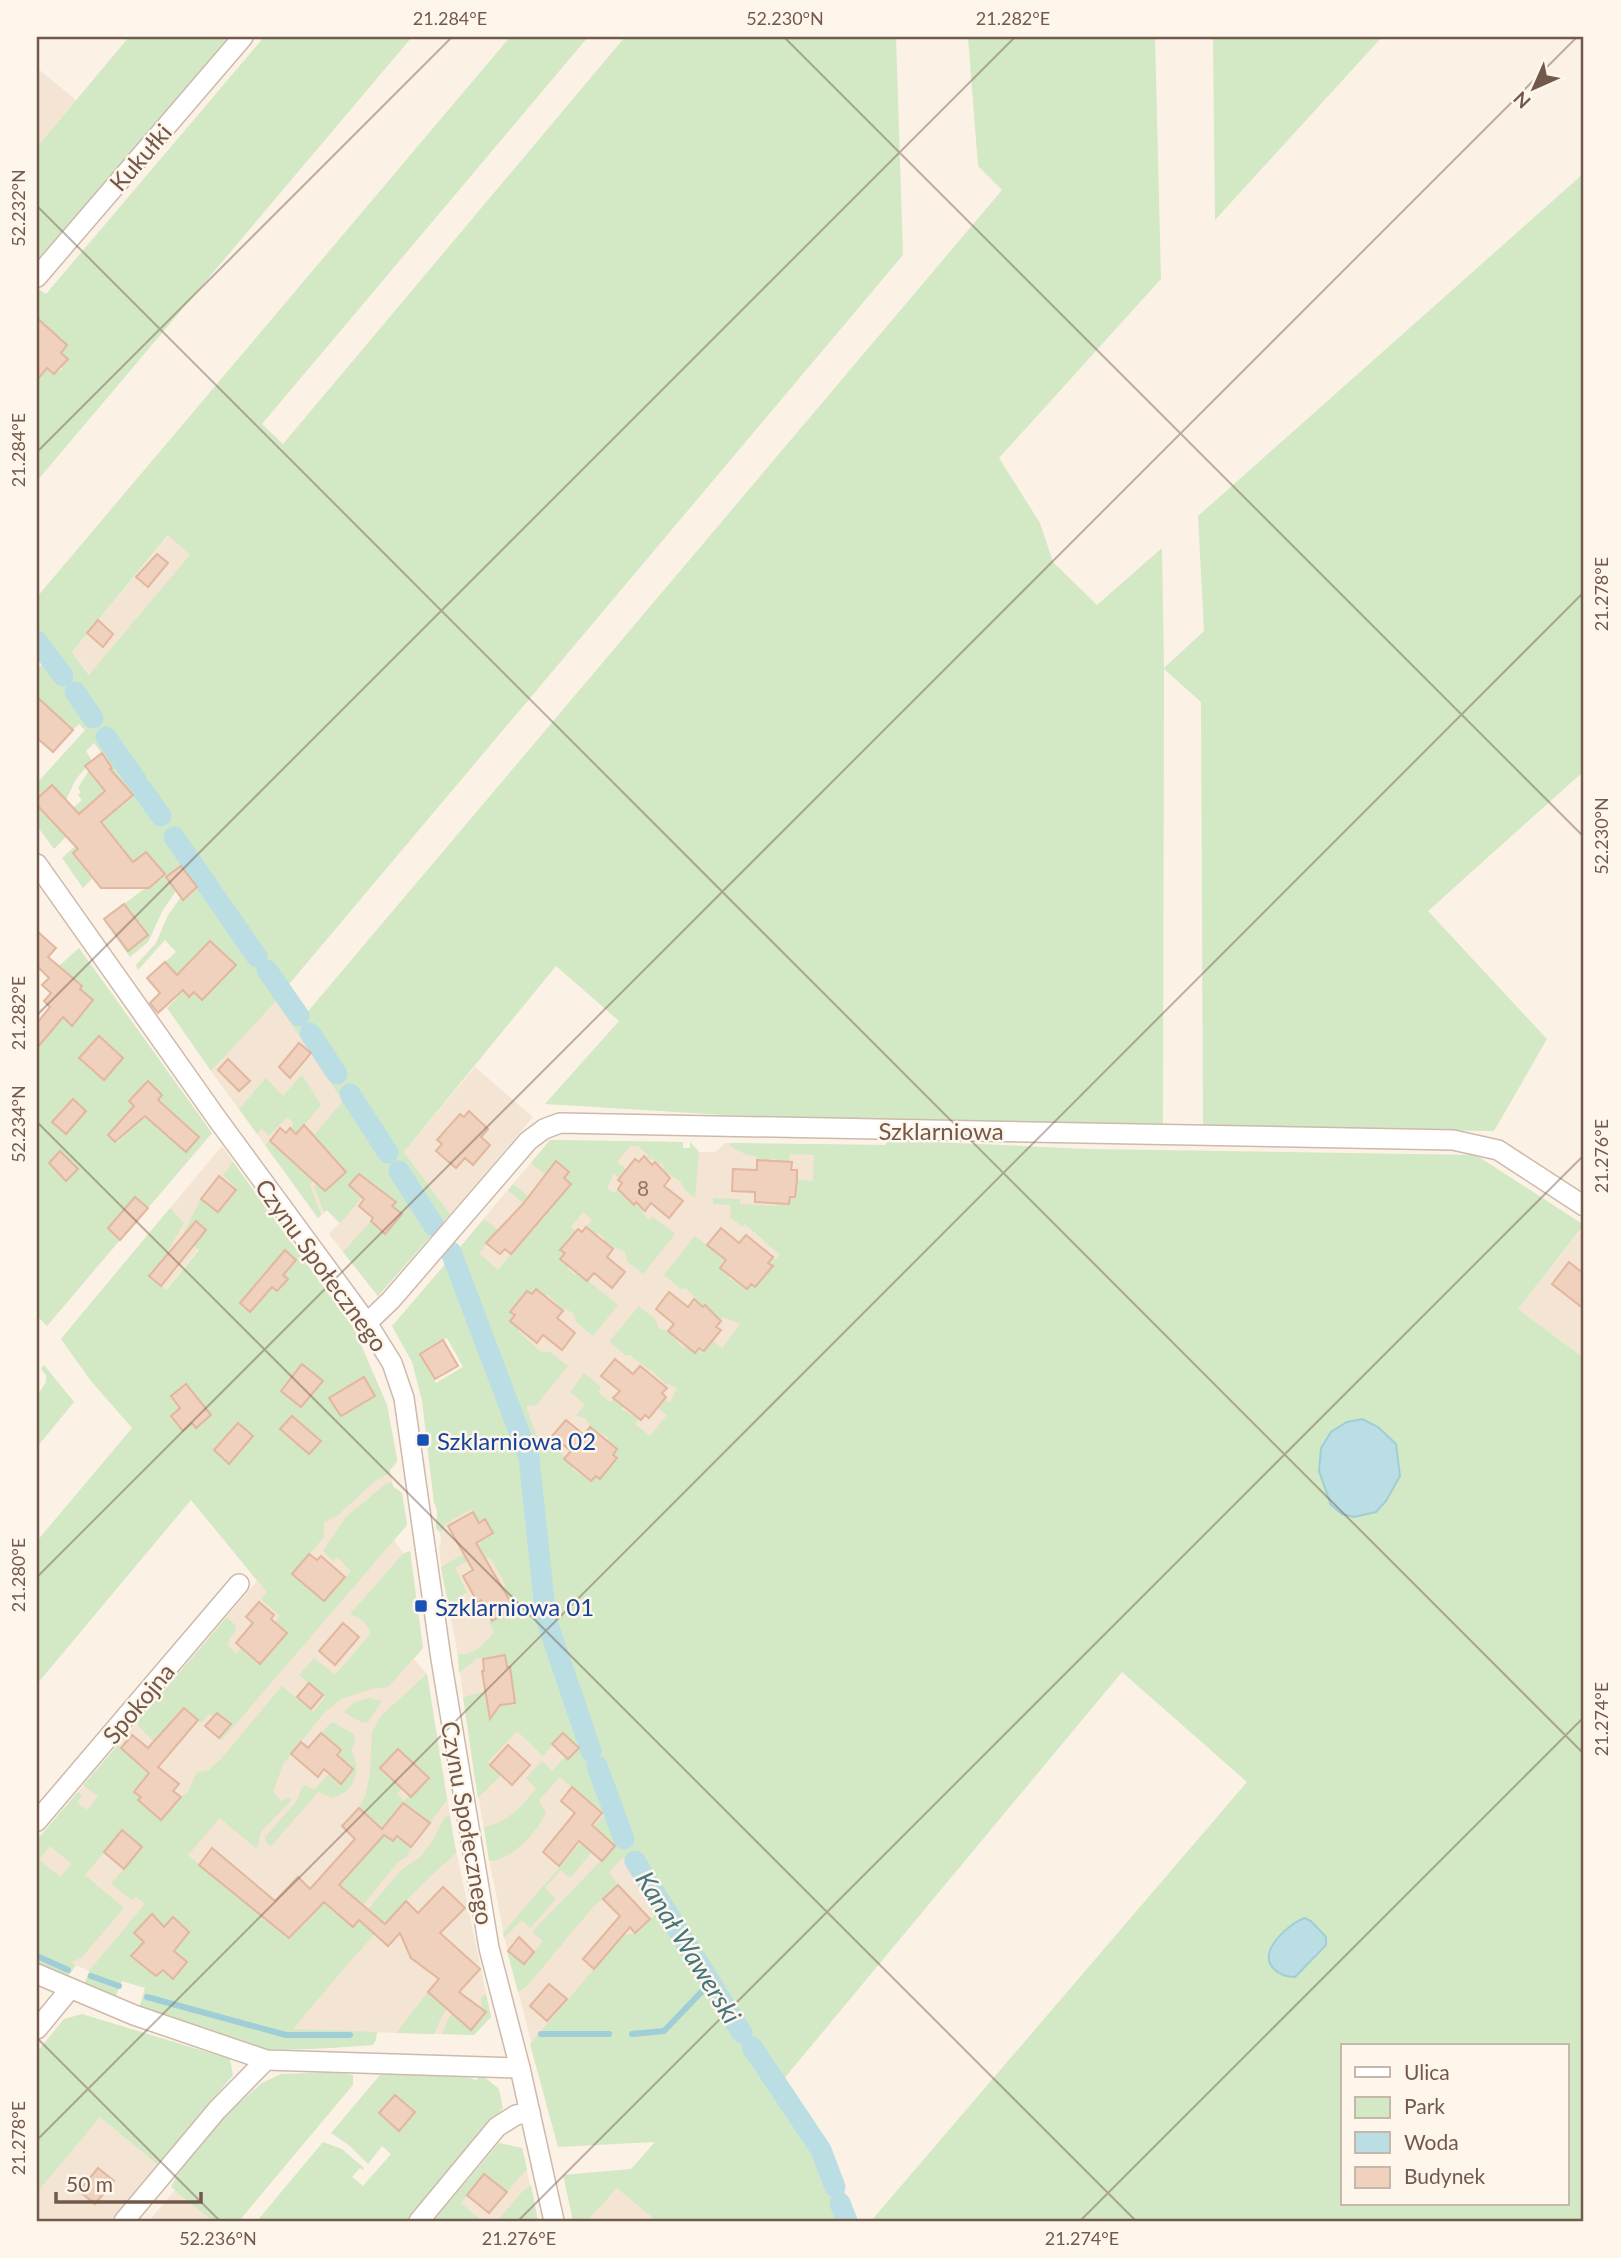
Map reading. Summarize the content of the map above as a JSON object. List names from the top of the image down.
{
  "streets": {
    "street": [
      "Kukułki",
      "Szklarniowa",
      "Czynu Społecznego",
      "Spokojna"
    ]
  },
  "crossings": [
    ["Szklarniowa", "Czynu Społecznego"]
  ],
  "water": ["Kanał Wawerski"],
  "places": {
    "transit": ["Szklarniowa 02", "Szklarniowa 01"]
  },
  "house_numbers": ["8"],
  "legend": [
    "Ulica",
    "Park",
    "Woda",
    "Budynek"
  ],
  "scale_bar": "50 m",
  "north": "bottom left",
  "coordinates": [
    "21.284°E",
    "52.230°N",
    "21.282°E",
    "52.232°N",
    "21.278°E",
    "52.234°N",
    "21.276°E",
    "21.280°E",
    "21.274°E",
    "52.236°N"
  ]
}
